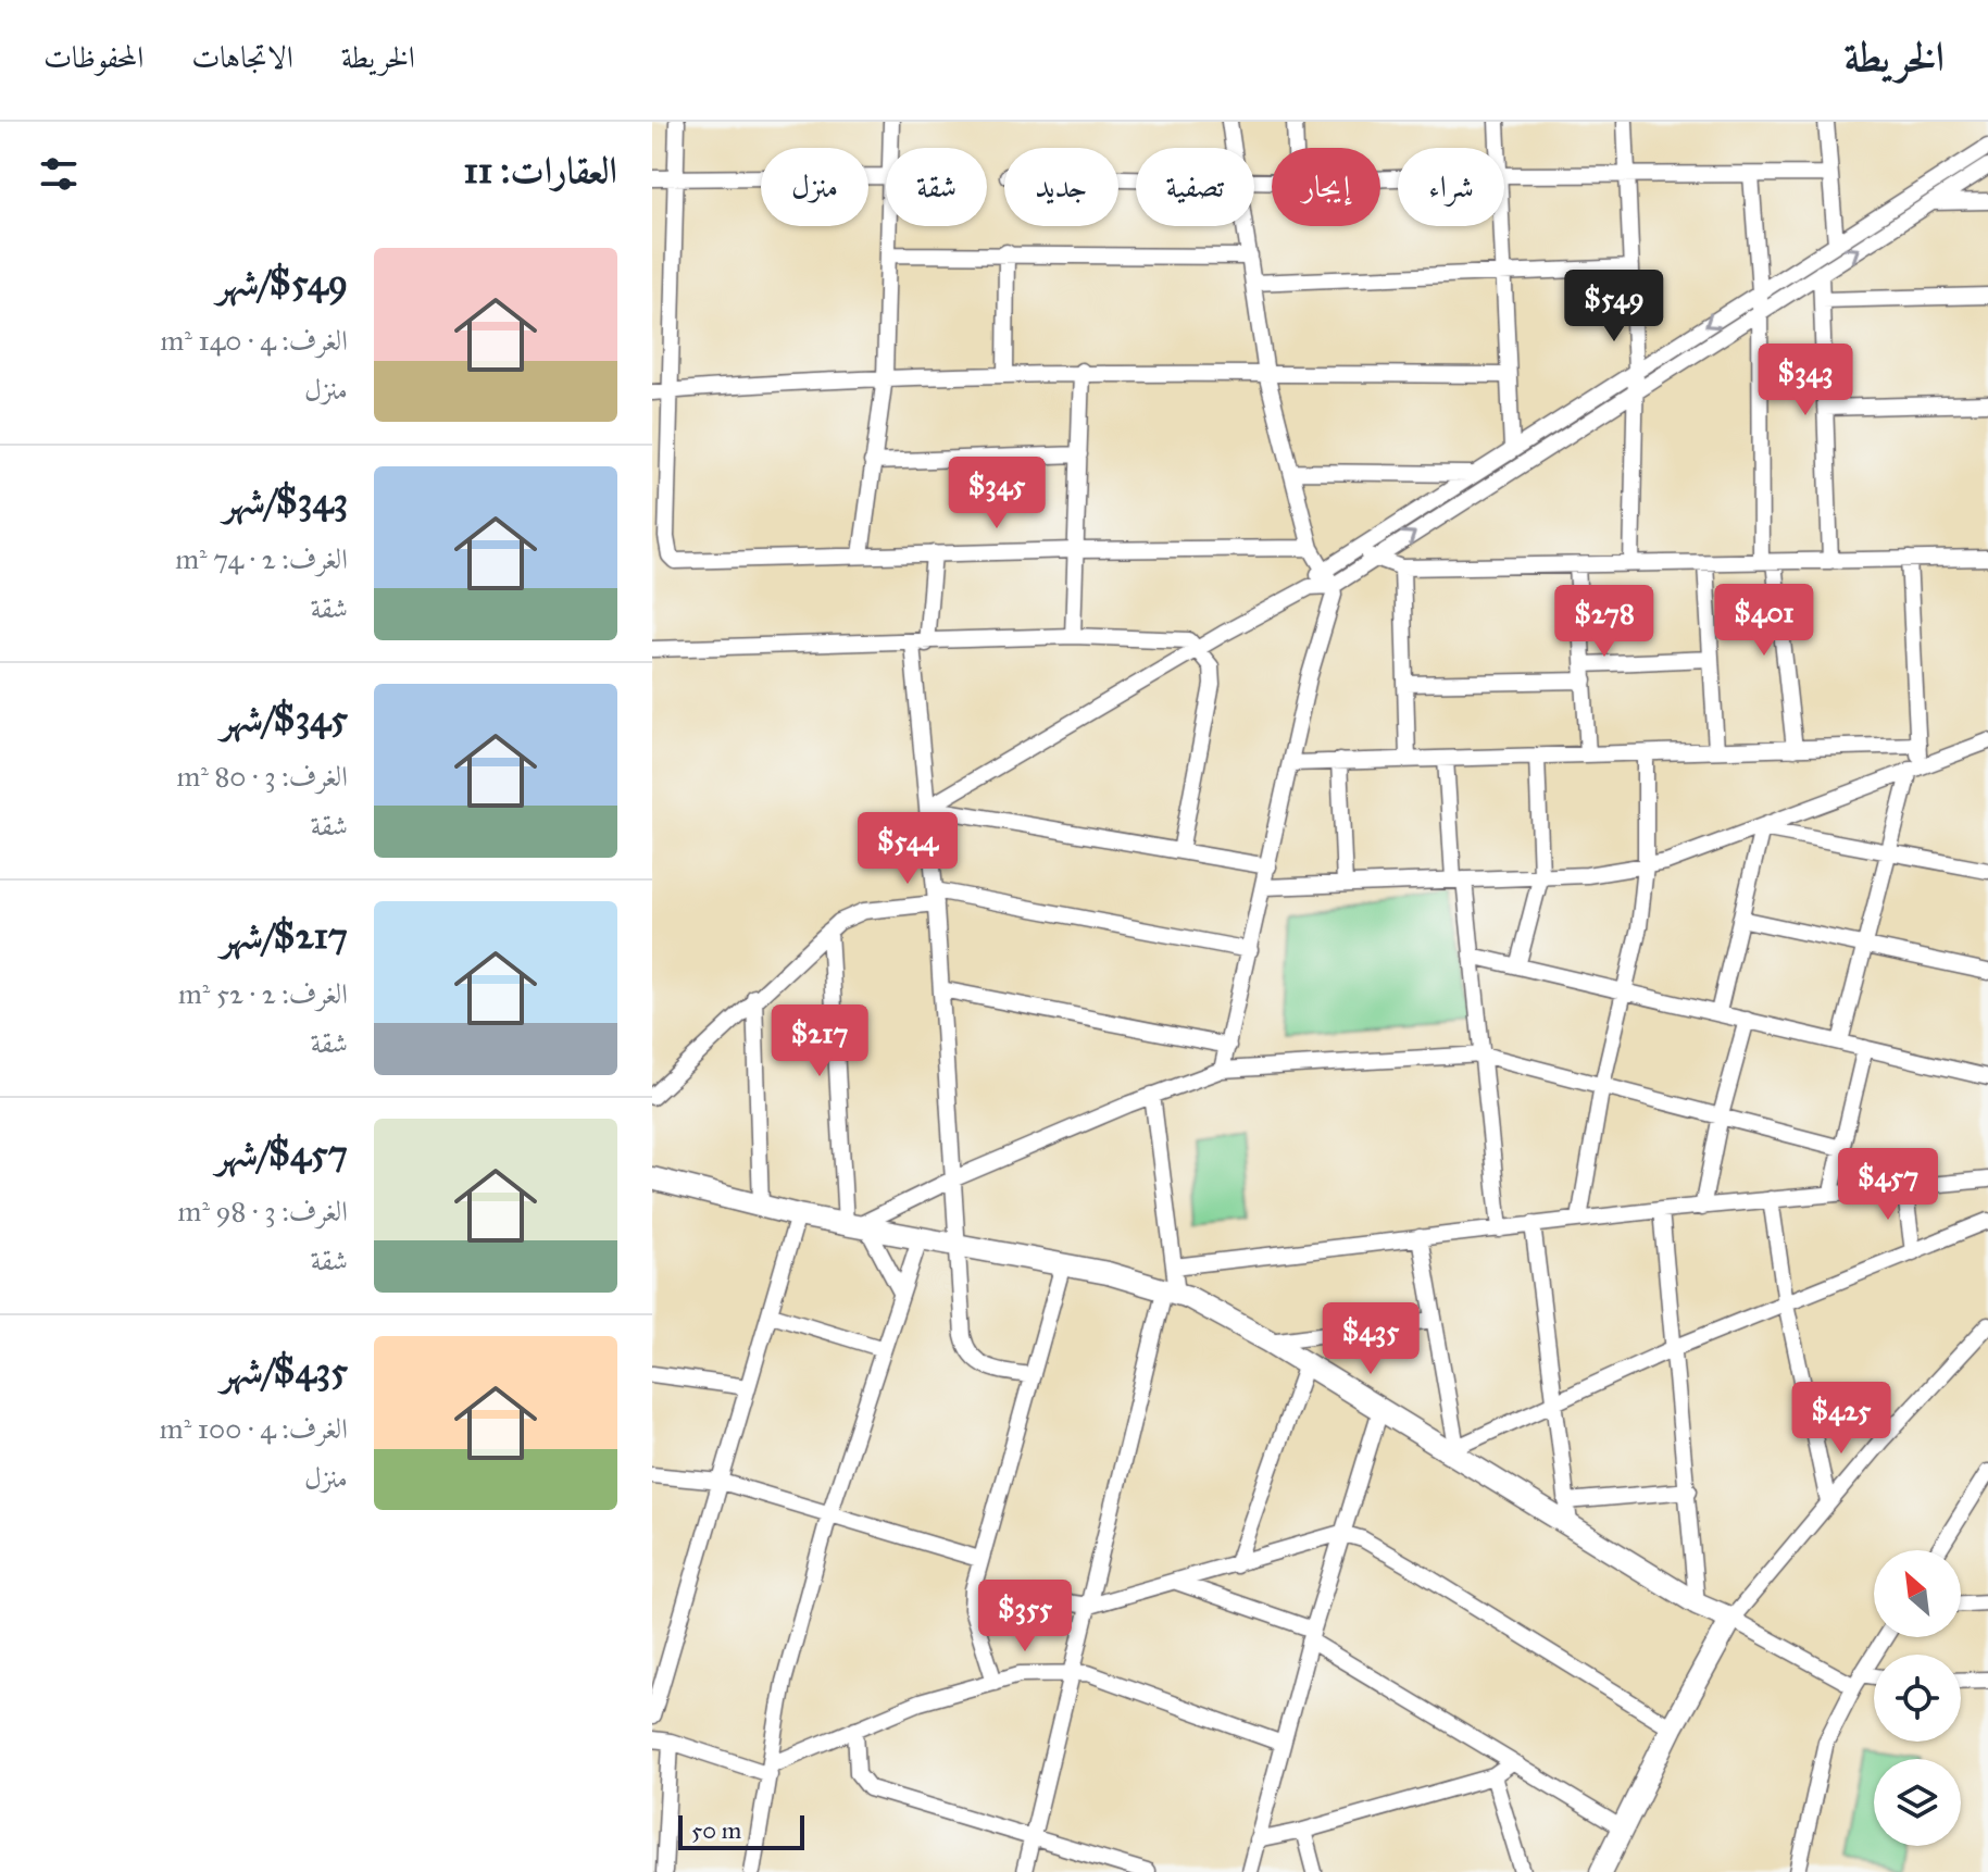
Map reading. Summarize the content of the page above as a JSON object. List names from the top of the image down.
{
  "scale_bar": "50 m",
  "north": "top left",
  "page": {
    "header": "الخريطة",
    "nav": ["الخريطة", "الاتجاهات", "المحفوظات"],
    "heading": "العقارات: 11",
    "chip": [
      "شراء",
      "إيجار",
      "تصفية",
      "جديد",
      "شقة",
      "منزل"
    ],
    "list": [
      {
        "name": "$549/شهر",
        "note": "الغرف: 4 · 140 m² · منزل"
      },
      {
        "name": "$343/شهر",
        "note": "الغرف: 2 · 74 m² · شقة"
      },
      {
        "name": "$345/شهر",
        "note": "الغرف: 3 · 80 m² · شقة"
      },
      {
        "name": "$217/شهر",
        "note": "الغرف: 2 · 52 m² · شقة"
      },
      {
        "name": "$457/شهر",
        "note": "الغرف: 3 · 98 m² · شقة"
      },
      {
        "name": "$435/شهر",
        "note": "الغرف: 4 · 100 m² · منزل"
      }
    ],
    "price": [
      "$549",
      "$343",
      "$345",
      "$401",
      "$278",
      "$544",
      "$217",
      "$457",
      "$435",
      "$425",
      "$355"
    ],
    "scale": "50 m"
  }
}
